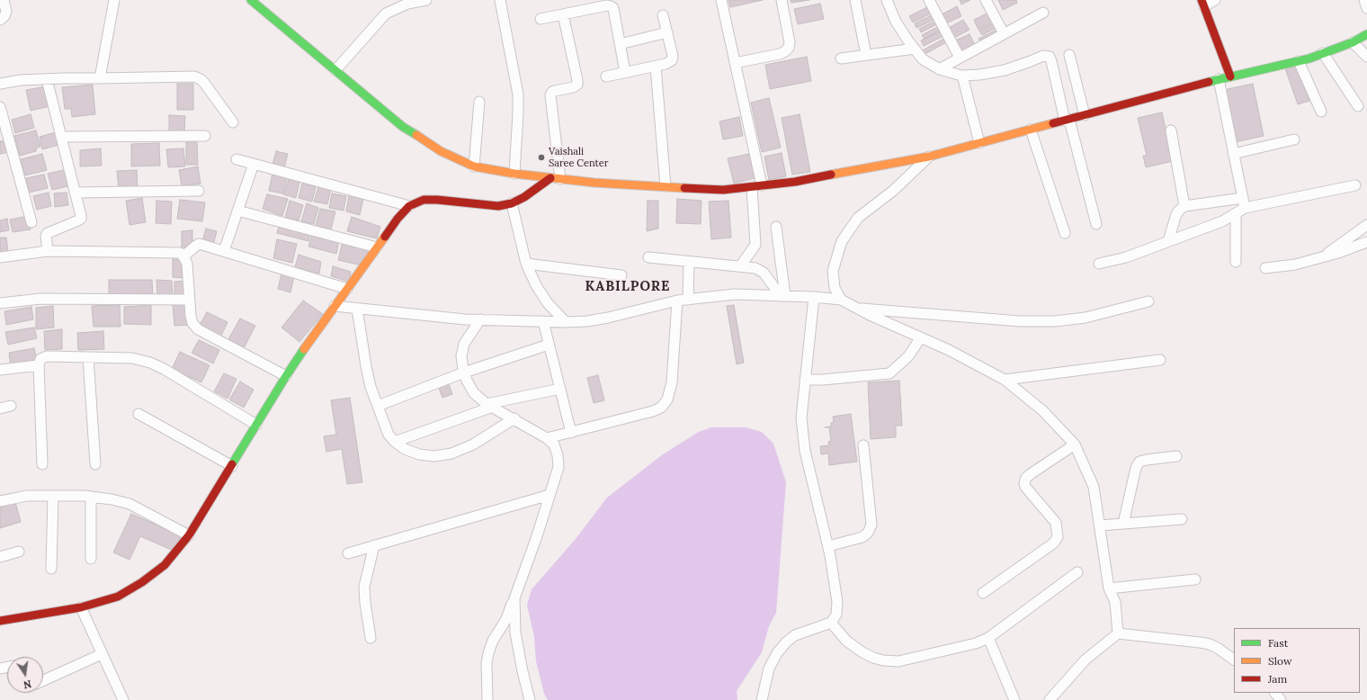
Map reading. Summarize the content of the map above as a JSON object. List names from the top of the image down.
{
  "districts": ["KABILPORE"],
  "places": ["Vaishali Saree Center"],
  "legend": ["Fast", "Slow", "Jam"],
  "north": "bottom"
}
